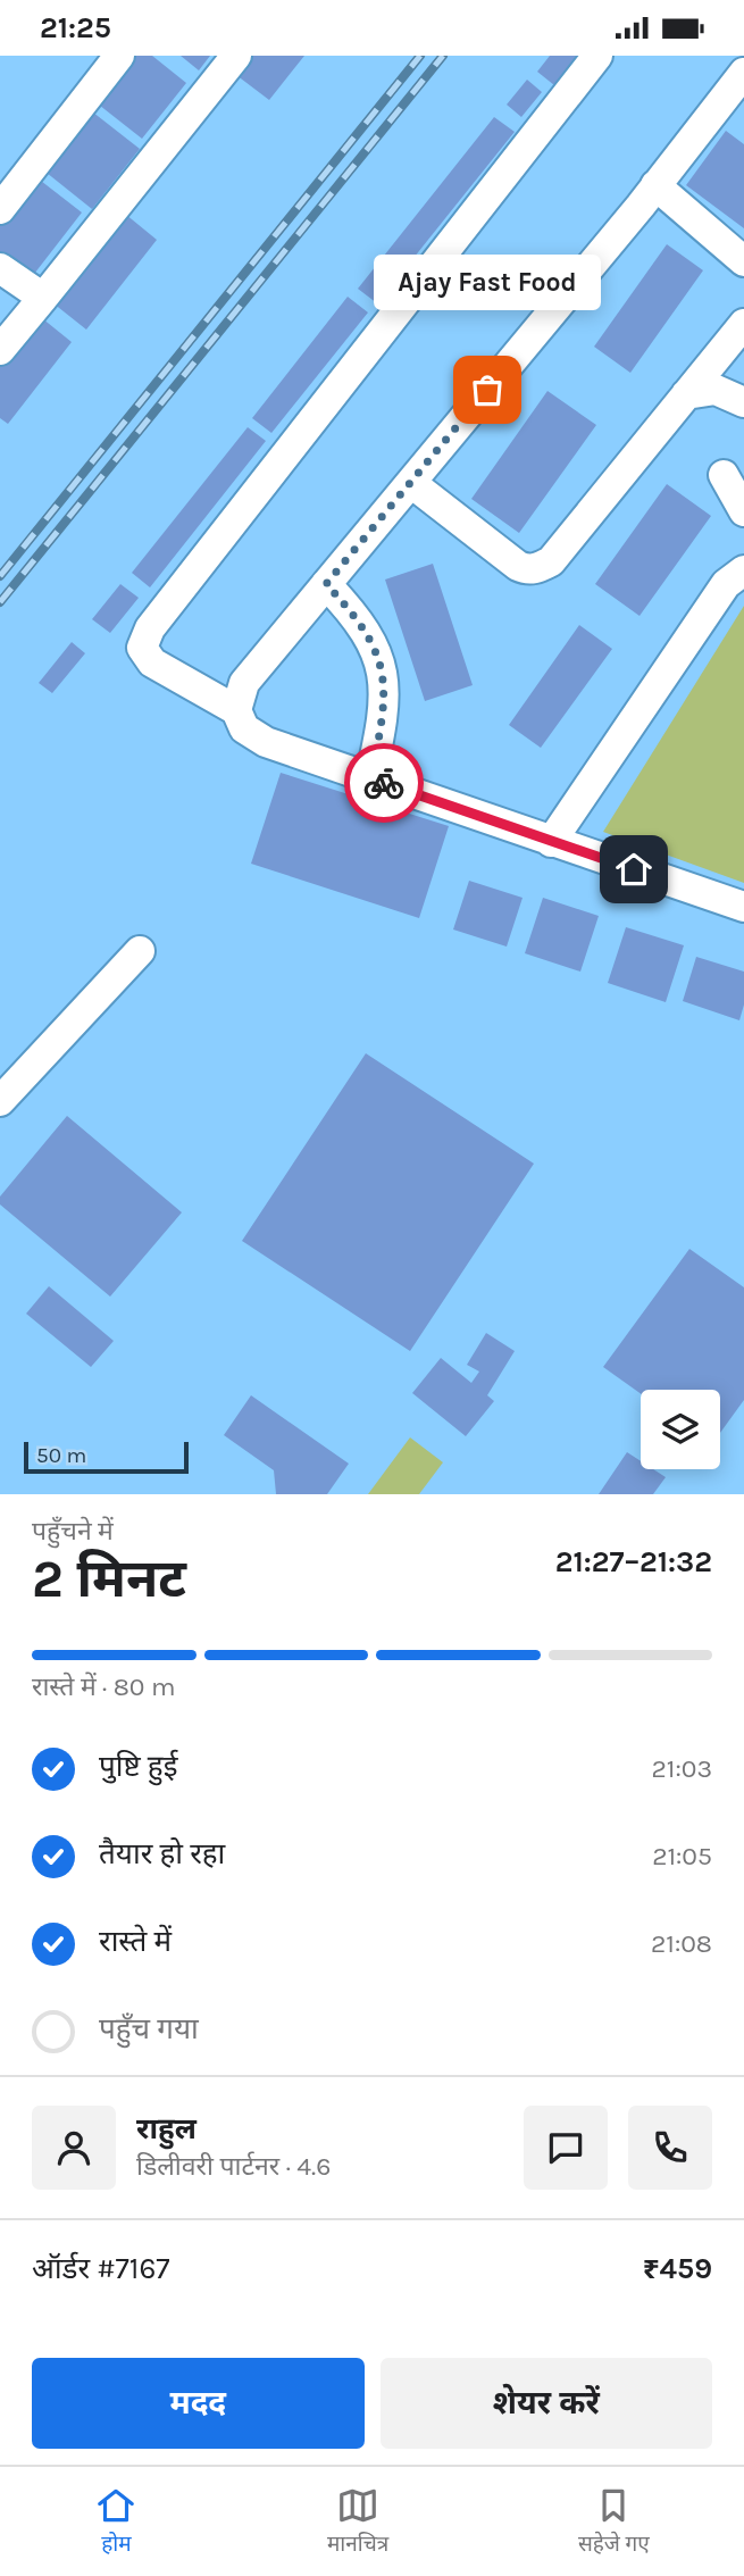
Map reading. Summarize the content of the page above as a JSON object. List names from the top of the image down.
{
  "places": ["Ajay Fast Food"],
  "scale_bar": "50 m",
  "page": {
    "status": "21:25",
    "bubble": "Ajay Fast Food",
    "scale": "50 m",
    "heading": ["2 मिनट", "पहुँचने में", "21:27–21:32"],
    "panel": [
      "राहुल",
      "डिलीवरी पार्टनर · 4.6",
      "ऑर्डर #7167",
      "₹459"
    ],
    "bar": "रास्ते में · 80 m",
    "list": [
      ["पुष्टि हुई", "21:03"],
      ["तैयार हो रहा", "21:05"],
      ["रास्ते में", "21:08"],
      "पहुँच गया"
    ],
    "buttons": ["मदद", "शेयर करें"],
    "tabs": ["होम", "मानचित्र", "सहेजे गए"]
  }
}
